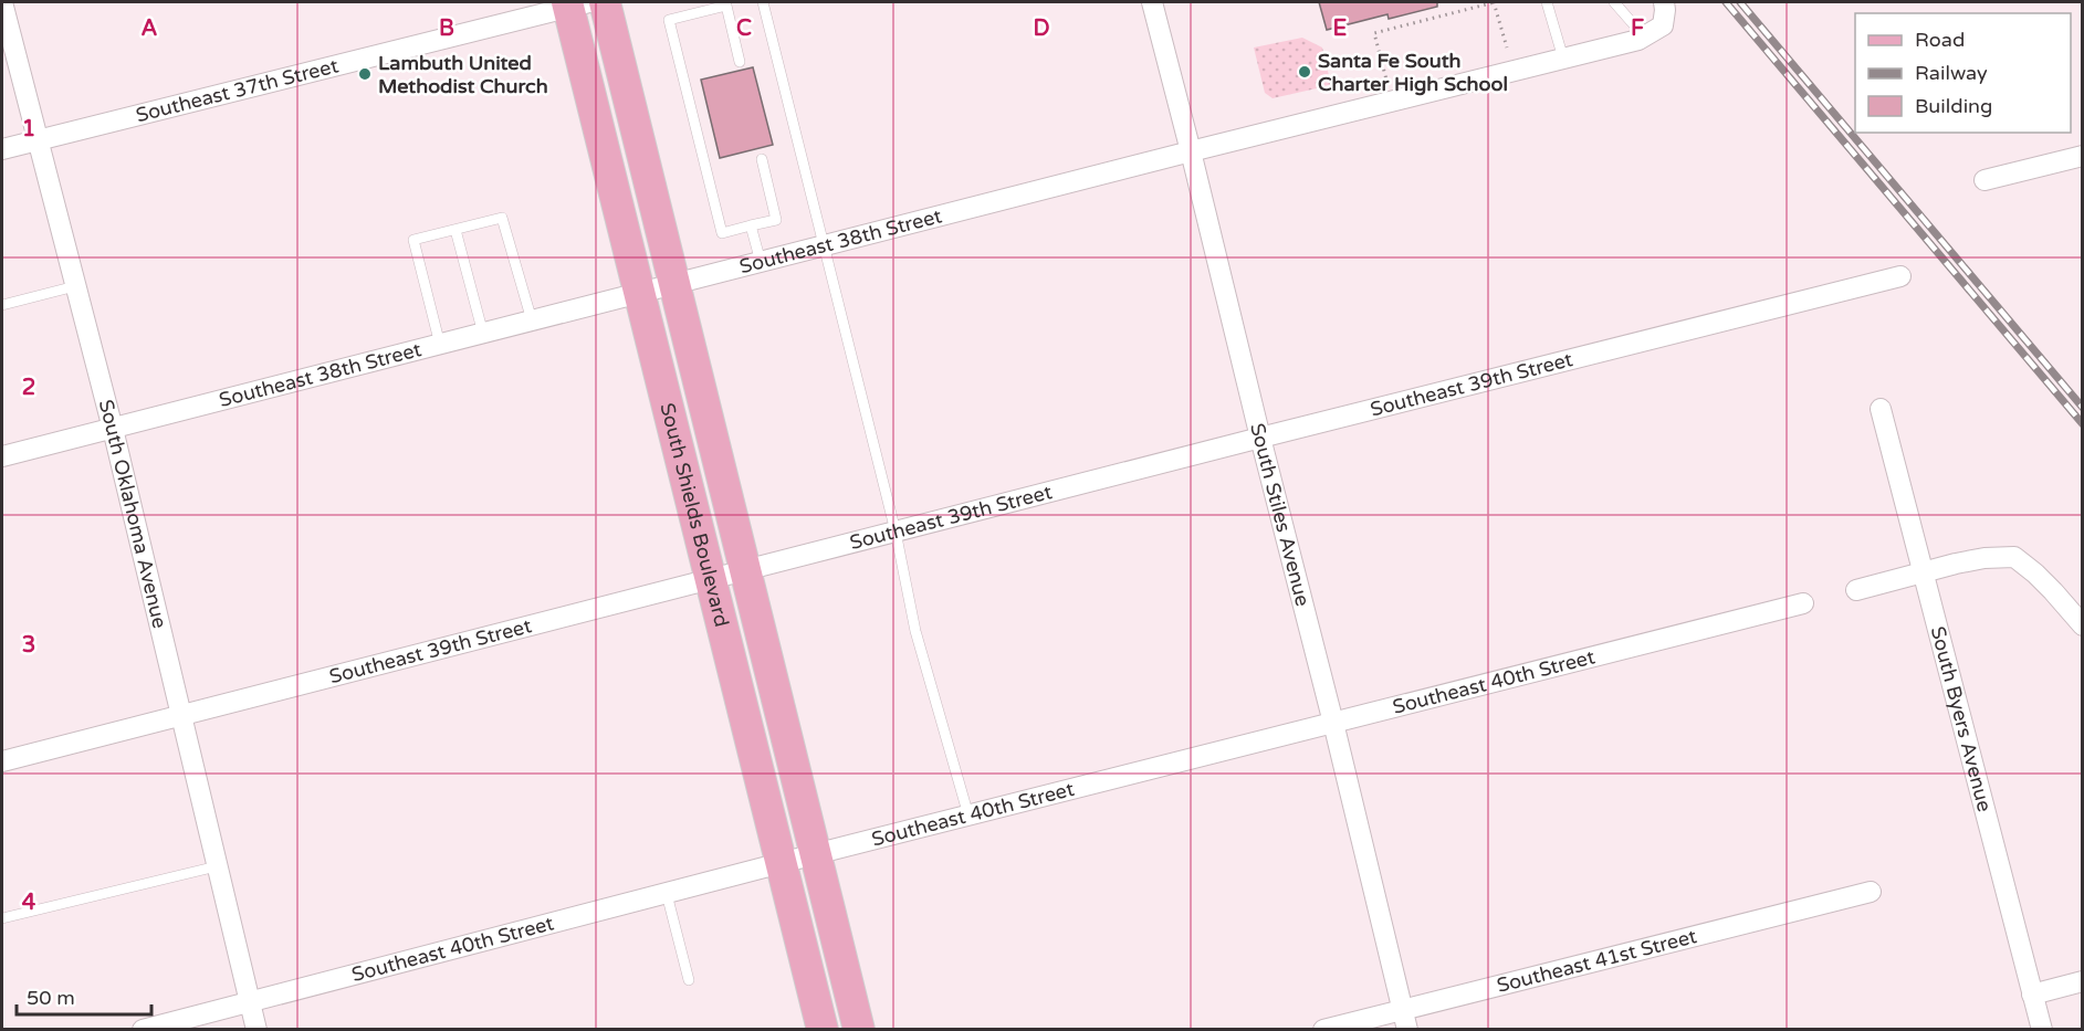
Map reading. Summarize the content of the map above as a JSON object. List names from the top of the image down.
{
  "streets": {
    "main road": ["South Shields Boulevard"],
    "street": [
      "Southeast 37th Street",
      "Southeast 38th Street",
      "Southeast 39th Street",
      "South Oklahoma Avenue",
      "South Stiles Avenue",
      "Southeast 40th Street",
      "South Byers Avenue",
      "Southeast 41st Street"
    ]
  },
  "crossings": [
    ["Southeast 37th Street", "South Oklahoma Avenue"],
    ["Southeast 37th Street", "South Shields Boulevard"],
    ["Southeast 38th Street", "South Oklahoma Avenue"],
    ["Southeast 38th Street", "South Shields Boulevard"],
    ["Southeast 38th Street", "South Stiles Avenue"],
    ["Southeast 39th Street", "South Oklahoma Avenue"],
    ["Southeast 39th Street", "South Shields Boulevard"],
    ["Southeast 39th Street", "South Stiles Avenue"],
    ["South Oklahoma Avenue", "Southeast 40th Street"],
    ["South Shields Boulevard", "Southeast 40th Street"],
    ["South Stiles Avenue", "Southeast 40th Street"],
    ["South Stiles Avenue", "Southeast 41st Street"]
  ],
  "places": ["Santa Fe South Charter High School", "Lambuth United Methodist Church"],
  "legend": ["Road", "Railway", "Building"],
  "scale_bar": "50 m",
  "grid": {
    "columns": [
      "A",
      "B",
      "C",
      "D",
      "E",
      "F"
    ],
    "rows": [
      "1",
      "2",
      "3",
      "4"
    ]
  }
}
